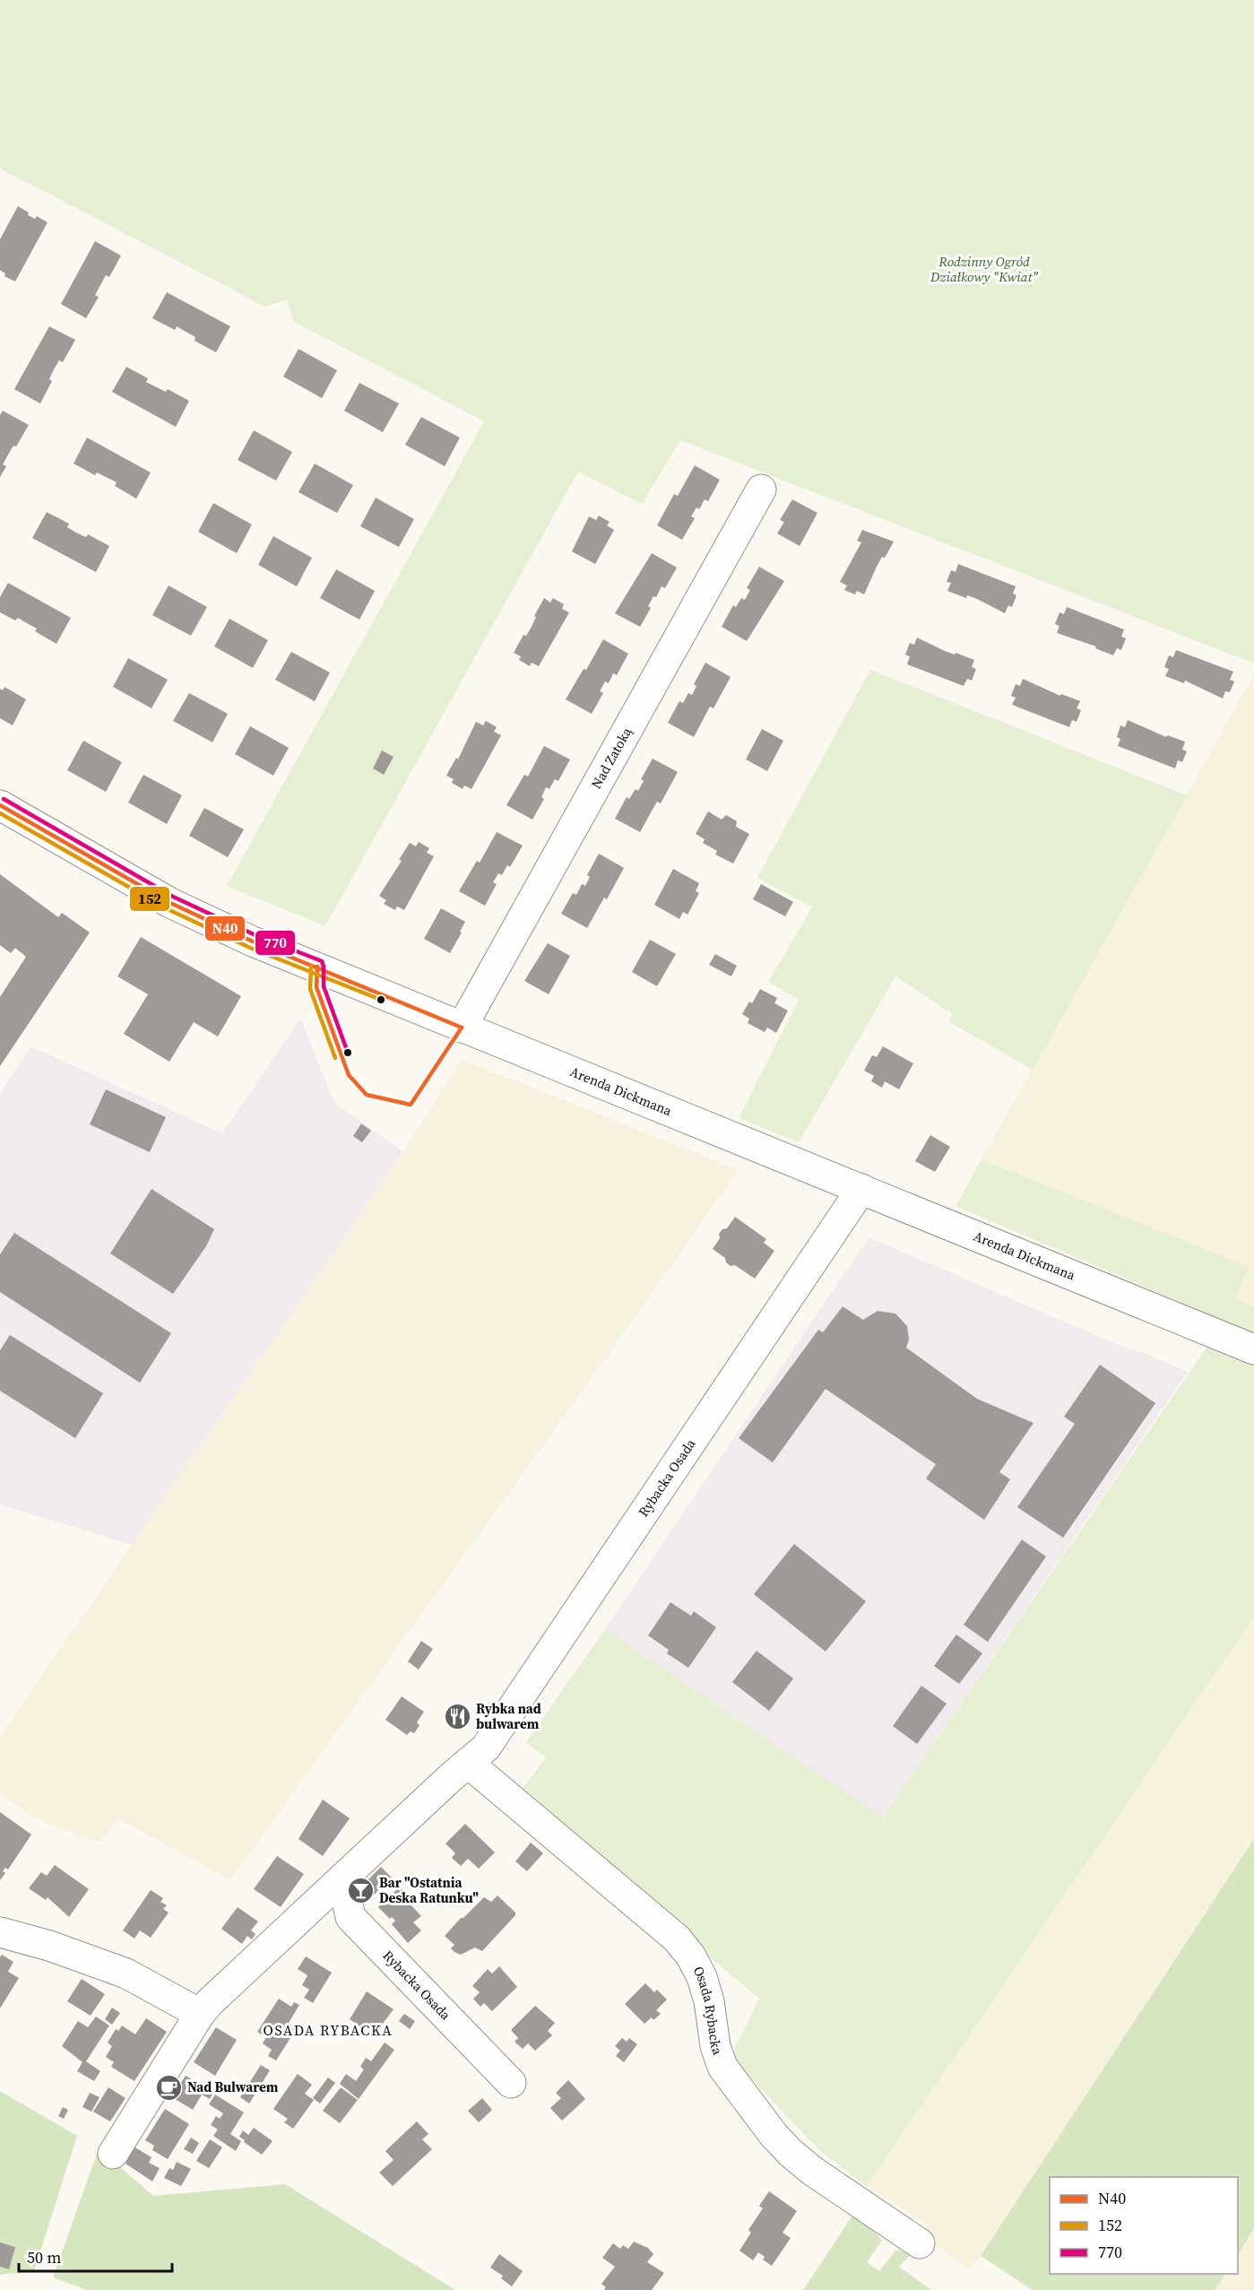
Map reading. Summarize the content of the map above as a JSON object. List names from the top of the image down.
{
  "streets": {
    "street": [
      "Nad Zatoką",
      "Arenda Dickmana",
      "Rybacka Osada",
      "Osada Rybacka"
    ]
  },
  "crossings": [
    ["Nad Zatoką", "Arenda Dickmana"],
    ["Arenda Dickmana", "Rybacka Osada"],
    ["Rybacka Osada", "Osada Rybacka"]
  ],
  "districts": ["OSADA RYBACKA"],
  "parks": ["Rodzinny Ogród Działkowy \"Kwiat\""],
  "places": {
    "restaurant": ["Rybka nad bulwarem"],
    "bar": ["Bar \"Ostatnia Deska Ratunku\""],
    "cafe": ["Nad Bulwarem"]
  },
  "lines": ["transit line 770", "transit line N40", "transit line 152"],
  "legend": ["N40", "152", "770"],
  "scale_bar": "50 m"
}
